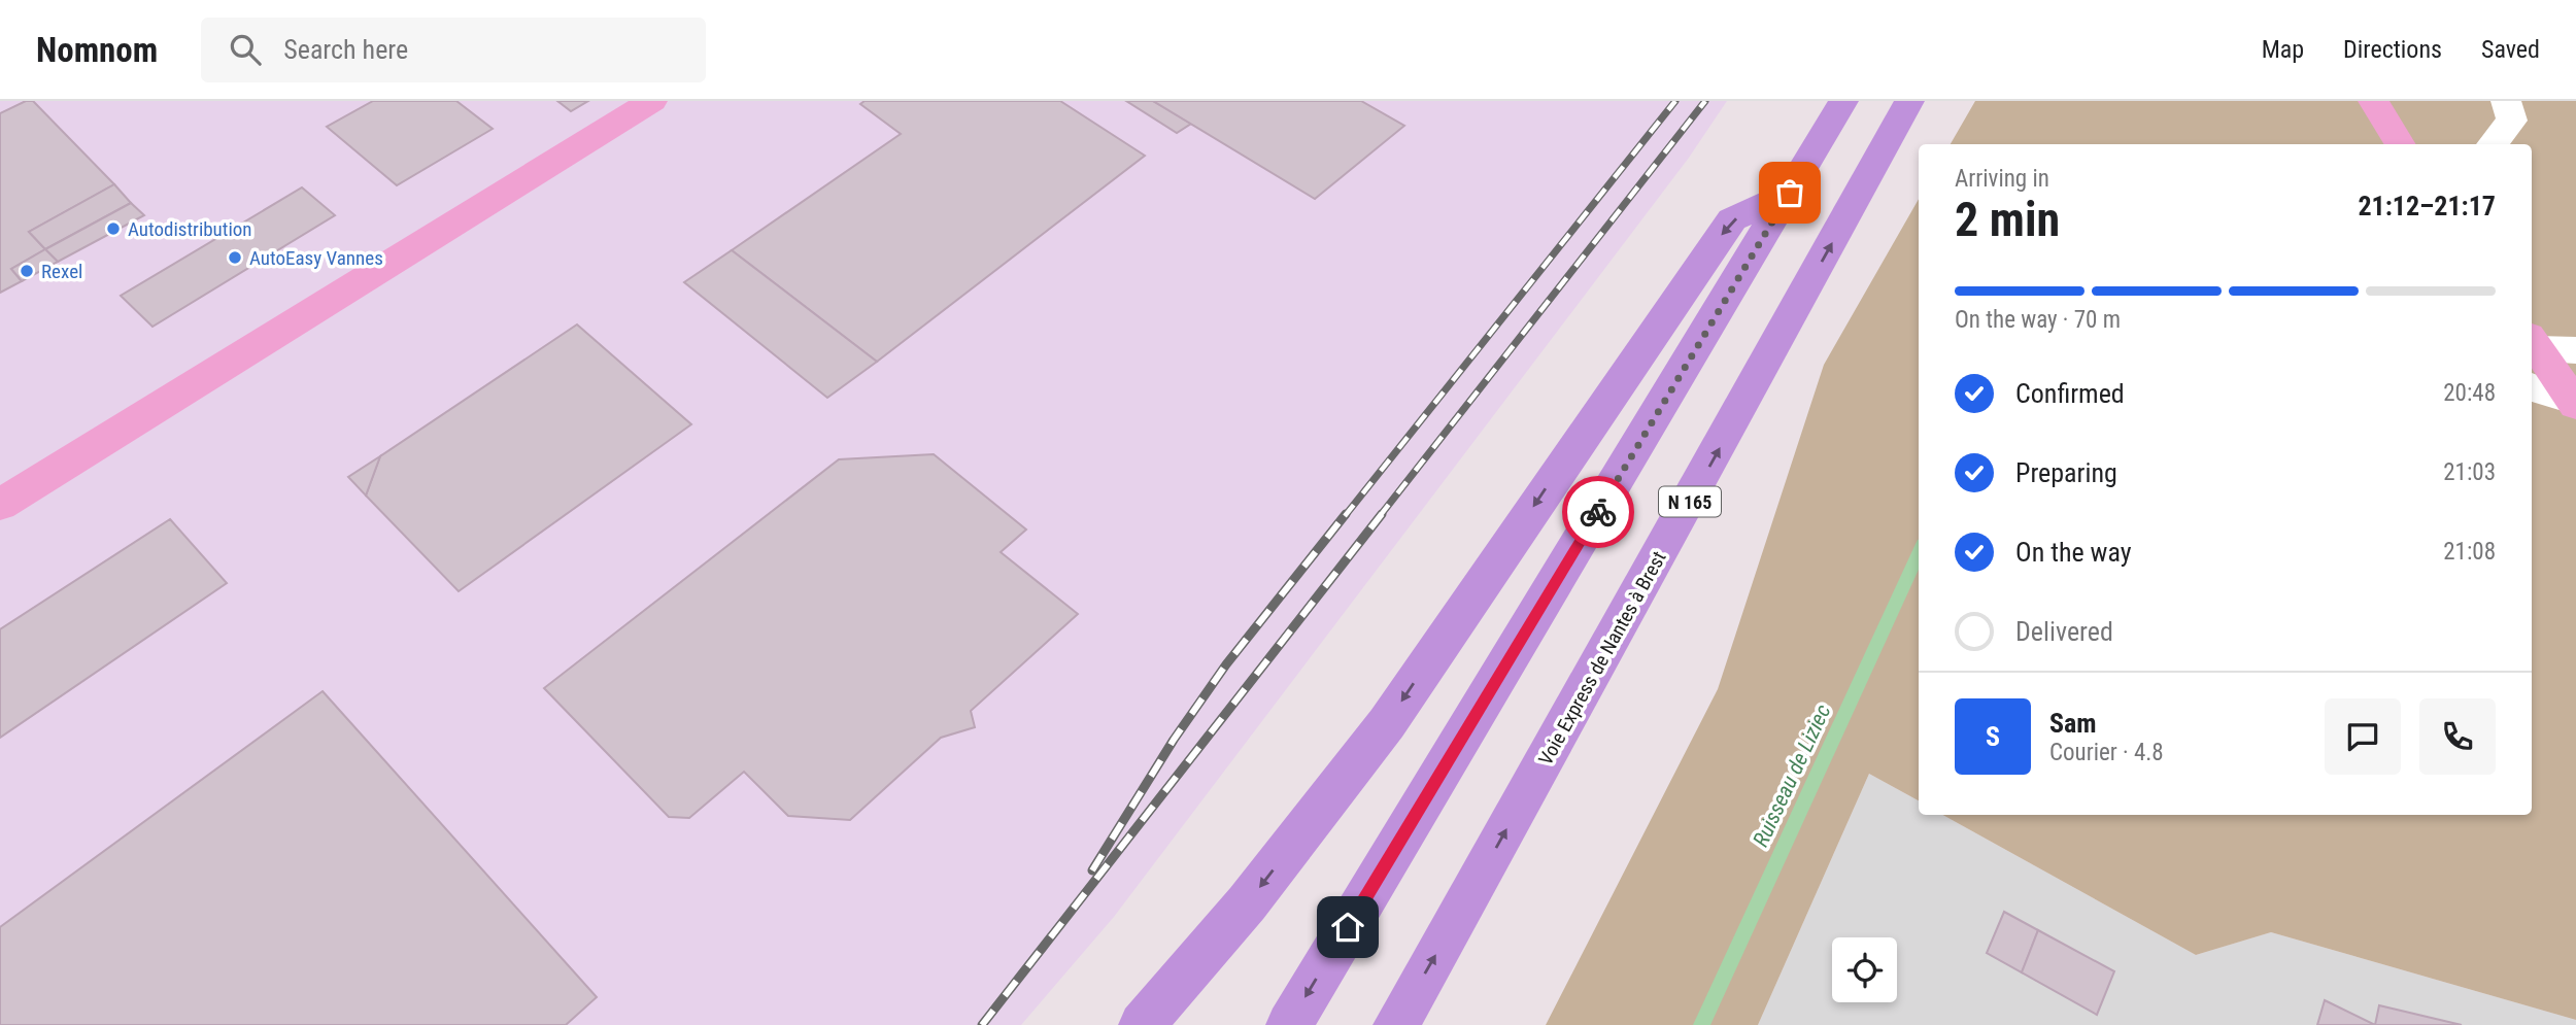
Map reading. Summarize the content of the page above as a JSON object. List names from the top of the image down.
{
  "streets": {
    "highway": ["N 165", "Voie Express de Nantes à Brest"]
  },
  "water": ["Ruisseau de Liziec"],
  "places": ["Autodistribution", "AutoEasy Vannes", "Rexel"],
  "page": {
    "header": "Nomnom",
    "search": "Search here",
    "nav": ["Map", "Directions", "Saved"],
    "heading": ["2 min", "Arriving in", "21:12–21:17"],
    "panel": ["Sam", "Courier · 4.8"],
    "bar": "On the way · 70 m",
    "list": [
      ["Confirmed", "20:48"],
      ["Preparing", "21:03"],
      ["On the way", "21:08"],
      "Delivered"
    ],
    "round": "S"
  }
}
